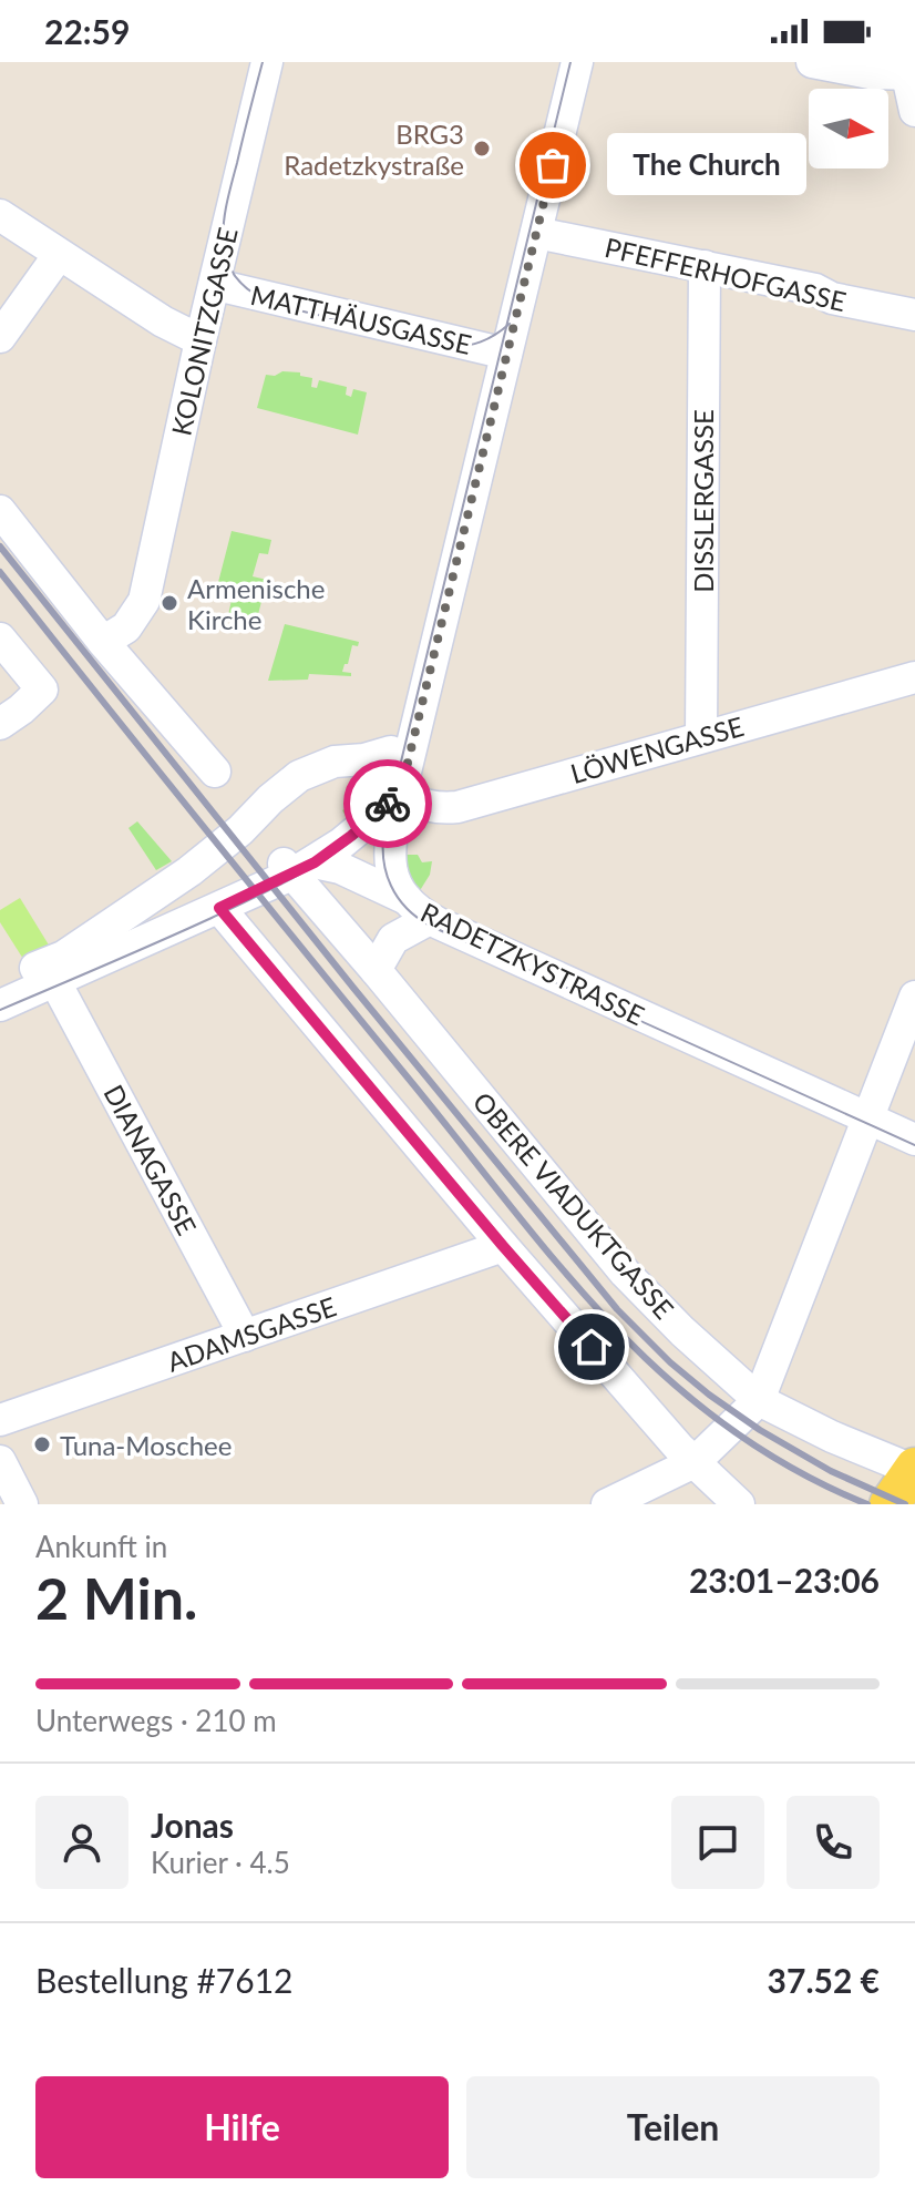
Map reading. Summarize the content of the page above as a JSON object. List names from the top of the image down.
{
  "streets": {
    "street": [
      "PFEFFERHOFGASSE",
      "MATTHÄUSGASSE",
      "KOLONITZGASSE",
      "DISSLERGASSE",
      "LÖWENGASSE",
      "RADETZKYSTRASSE",
      "DIANAGASSE",
      "OBERE VIADUKTGASSE",
      "ADAMSGASSE"
    ]
  },
  "crossings": [
    ["PFEFFERHOFGASSE", "DISSLERGASSE"],
    ["PFEFFERHOFGASSE", "RADETZKYSTRASSE"],
    ["MATTHÄUSGASSE", "KOLONITZGASSE"],
    ["MATTHÄUSGASSE", "RADETZKYSTRASSE"],
    ["DISSLERGASSE", "LÖWENGASSE"],
    ["LÖWENGASSE", "RADETZKYSTRASSE"],
    ["DIANAGASSE", "ADAMSGASSE"]
  ],
  "places": [
    "BRG3 Radetzkystraße",
    "The Church",
    "Armenische Kirche",
    "Tuna-Moschee"
  ],
  "north": "right",
  "page": {
    "status": "22:59",
    "bubble": "The Church",
    "heading": ["2 Min.", "Ankunft in", "23:01–23:06"],
    "panel": [
      "Jonas",
      "Kurier · 4.5",
      "Bestellung #7612",
      "37.52 €"
    ],
    "bar": "Unterwegs · 210 m",
    "buttons": ["Hilfe", "Teilen"]
  }
}
